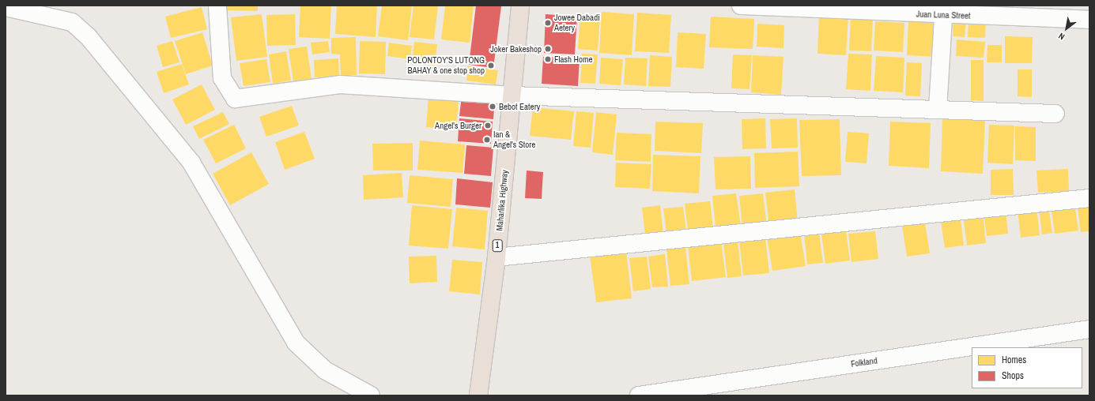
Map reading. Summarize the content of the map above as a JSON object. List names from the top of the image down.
{
  "streets": {
    "highway": ["Maharlika Highway", "1"],
    "street": ["Juan Luna Street", "Folkland"]
  },
  "places": [
    "Jowee Dabadi Aetery",
    "Joker Bakeshop",
    "Flash Home",
    "POLONTOY'S LUTONG BAHAY & one stop shop",
    "Bebot Eatery",
    "Angel's Burger",
    "Ian & Angel's Store"
  ],
  "legend": ["Homes", "Shops"],
  "north": "bottom left"
}
